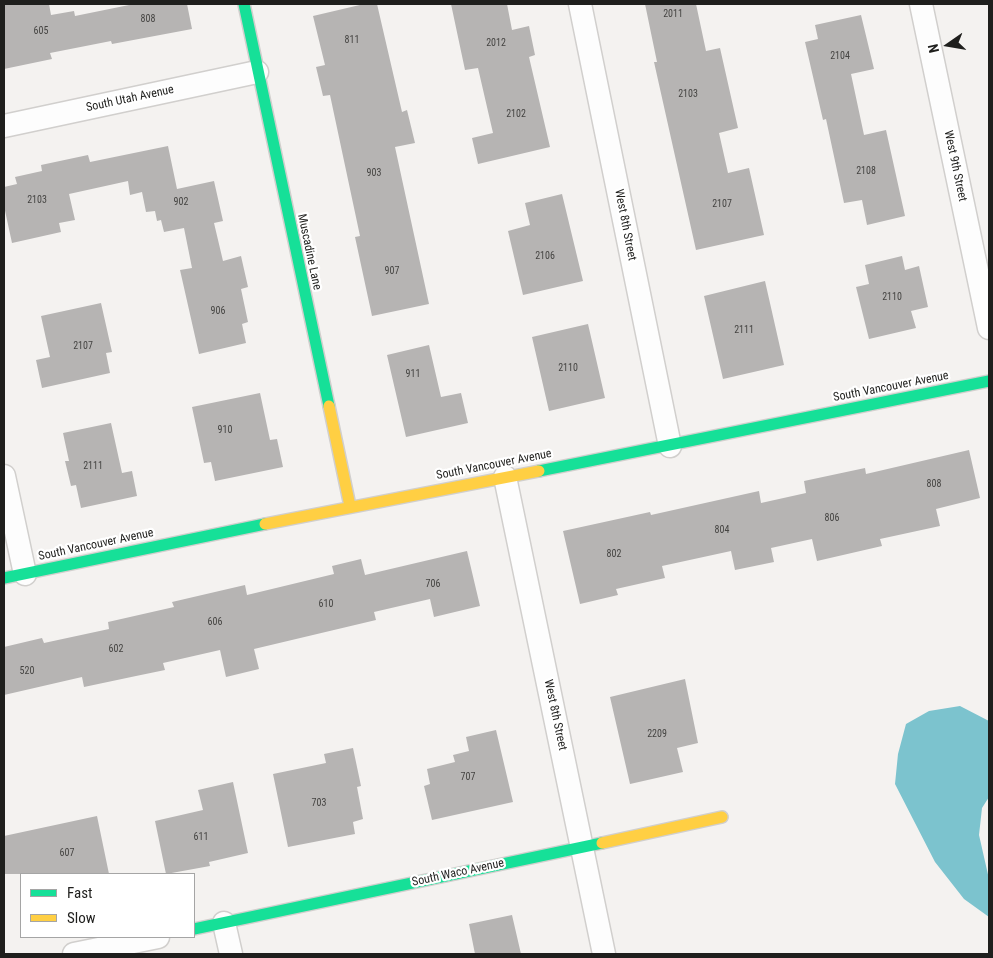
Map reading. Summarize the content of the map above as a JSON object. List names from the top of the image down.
{
  "streets": {
    "street": [
      "South Utah Avenue",
      "West 9th Street",
      "West 8th Street",
      "Muscadine Lane",
      "South Vancouver Avenue",
      "South Waco Avenue"
    ]
  },
  "crossings": [
    ["South Utah Avenue", "Muscadine Lane"],
    ["West 8th Street", "South Vancouver Avenue"],
    ["West 8th Street", "South Waco Avenue"],
    ["Muscadine Lane", "South Vancouver Avenue"]
  ],
  "house_numbers": [
    "2011",
    "808",
    "605",
    "811",
    "2012",
    "2104",
    "2103",
    "2102",
    "2108",
    "903",
    "2103",
    "902",
    "2107",
    "2106",
    "907",
    "2110",
    "906",
    "2111",
    "2107",
    "2110",
    "911",
    "910",
    "2111",
    "808",
    "806",
    "804",
    "802",
    "706",
    "610",
    "606",
    "602",
    "520",
    "2209",
    "707",
    "703",
    "611",
    "607"
  ],
  "legend": ["Fast", "Slow"],
  "north": "left"
}
